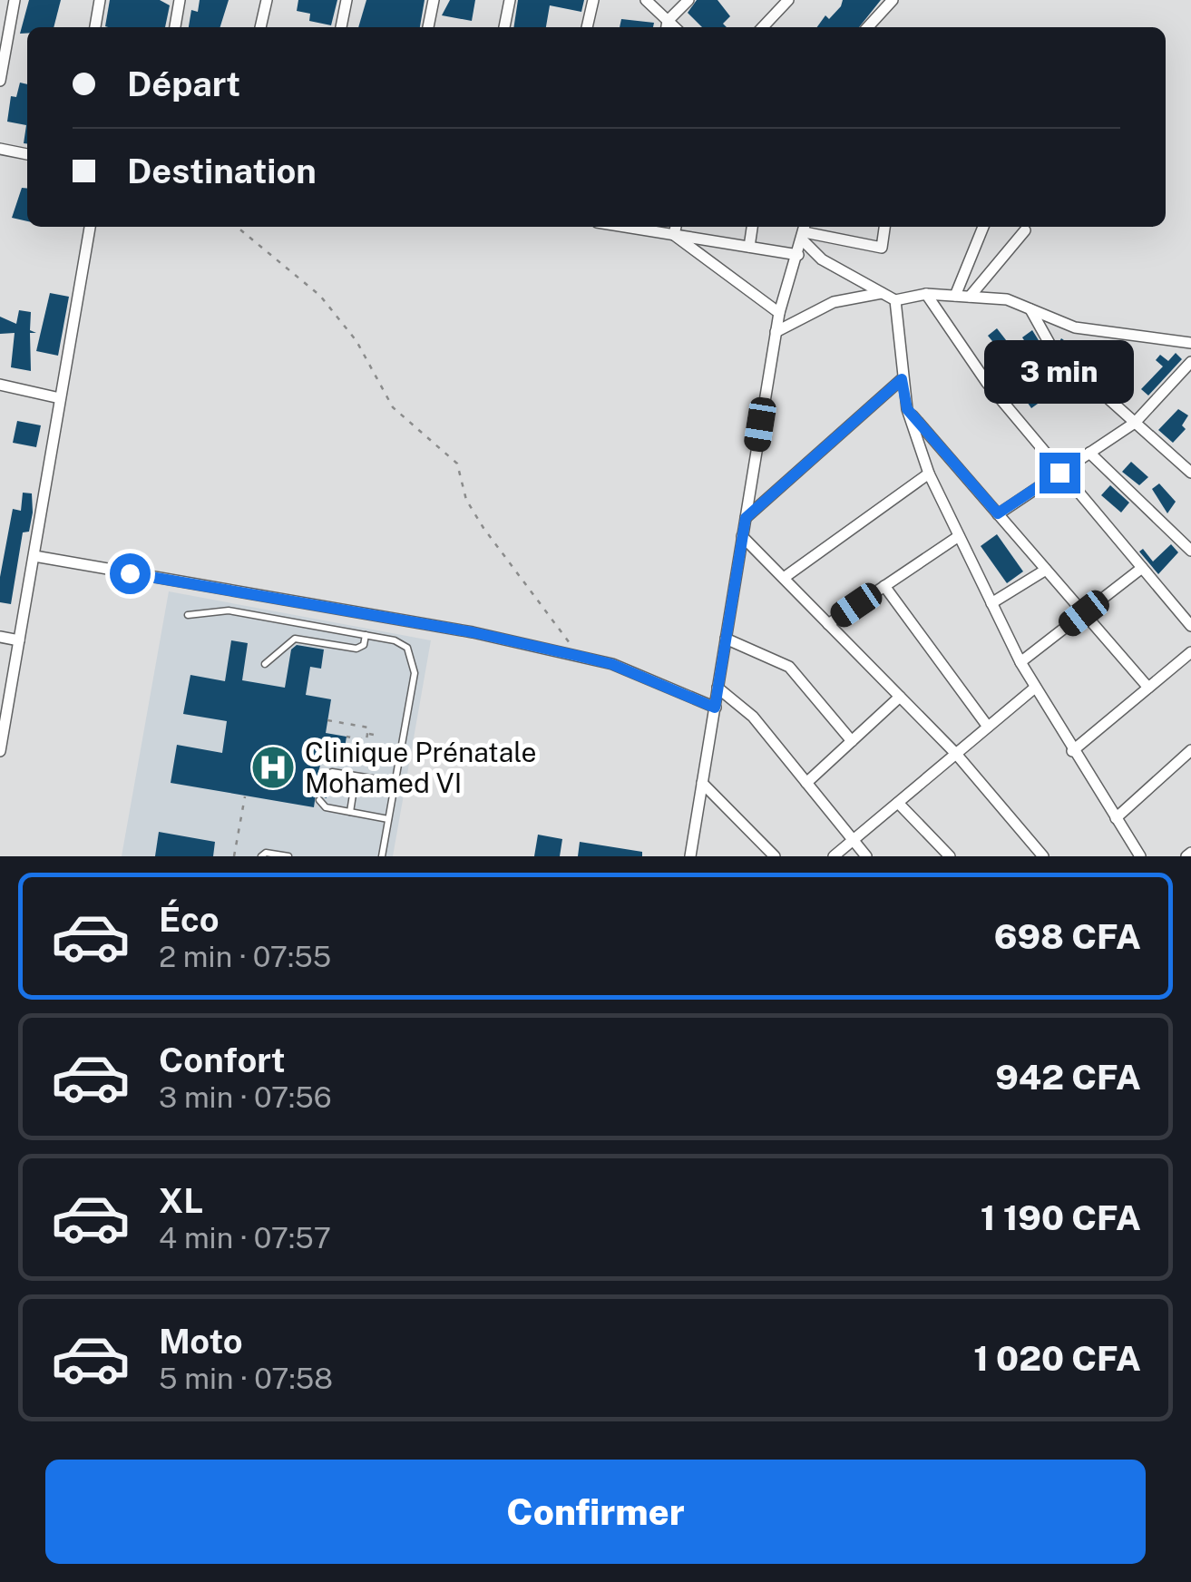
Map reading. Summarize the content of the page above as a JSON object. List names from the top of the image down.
{
  "places": {
    "hospital": ["Clinique Prénatale Mohamed VI"]
  },
  "page": {
    "banner": ["Départ", "Destination"],
    "bubble": "3 min",
    "list": [
      {
        "name": "Éco",
        "note": "2 min · 07:55",
        "value": "698 CFA"
      },
      {
        "name": "Confort",
        "note": "3 min · 07:56",
        "value": "942 CFA"
      },
      {
        "name": "XL",
        "note": "4 min · 07:57",
        "value": "1 190 CFA"
      },
      {
        "name": "Moto",
        "note": "5 min · 07:58",
        "value": "1 020 CFA"
      }
    ],
    "buttons": "Confirmer"
  }
}
